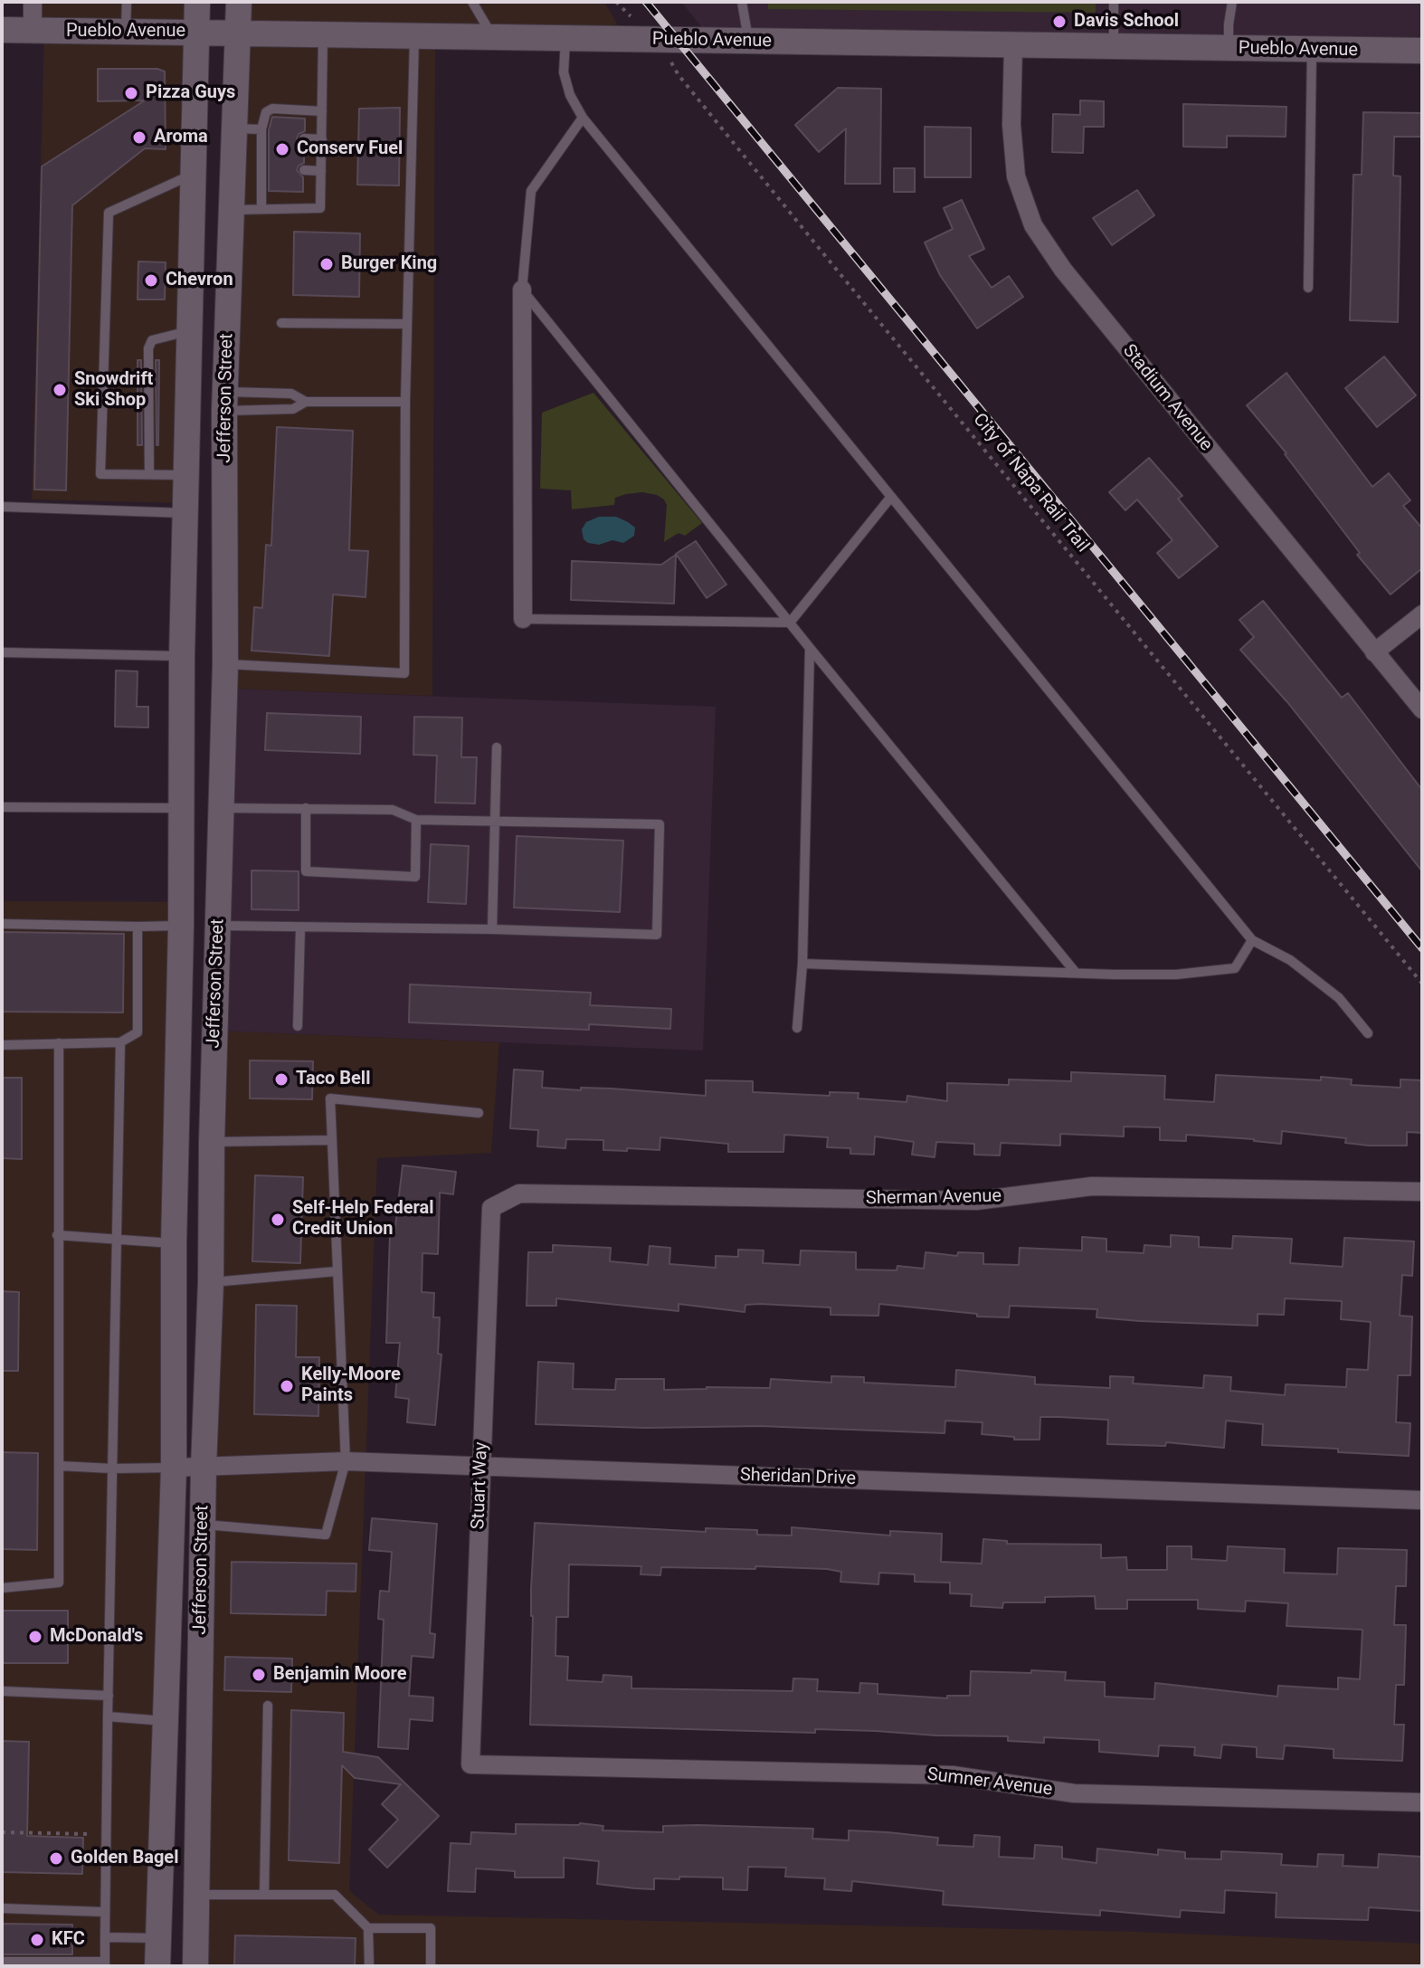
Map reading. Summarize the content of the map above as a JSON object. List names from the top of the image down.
{
  "streets": {
    "main road": ["Pueblo Avenue", "Jefferson Street"],
    "street": [
      "Stadium Avenue",
      "Sherman Avenue",
      "Sheridan Drive",
      "Stuart Way",
      "Sumner Avenue"
    ],
    "path": ["City of Napa Rail Trail"]
  },
  "crossings": [
    ["Pueblo Avenue", "Jefferson Street"],
    ["Pueblo Avenue", "Stadium Avenue"],
    ["Pueblo Avenue", "City of Napa Rail Trail"],
    ["Jefferson Street", "Sheridan Drive"],
    ["Sherman Avenue", "Stuart Way"],
    ["Sheridan Drive", "Stuart Way"],
    ["Stuart Way", "Sumner Avenue"]
  ],
  "places": [
    "Davis School",
    "Pizza Guys",
    "Aroma",
    "Conserv Fuel",
    "Burger King",
    "Chevron",
    "Snowdrift Ski Shop",
    "Taco Bell",
    "Self-Help Federal Credit Union",
    "Kelly-Moore Paints",
    "McDonald's",
    "Benjamin Moore",
    "Golden Bagel",
    "KFC"
  ]
}
